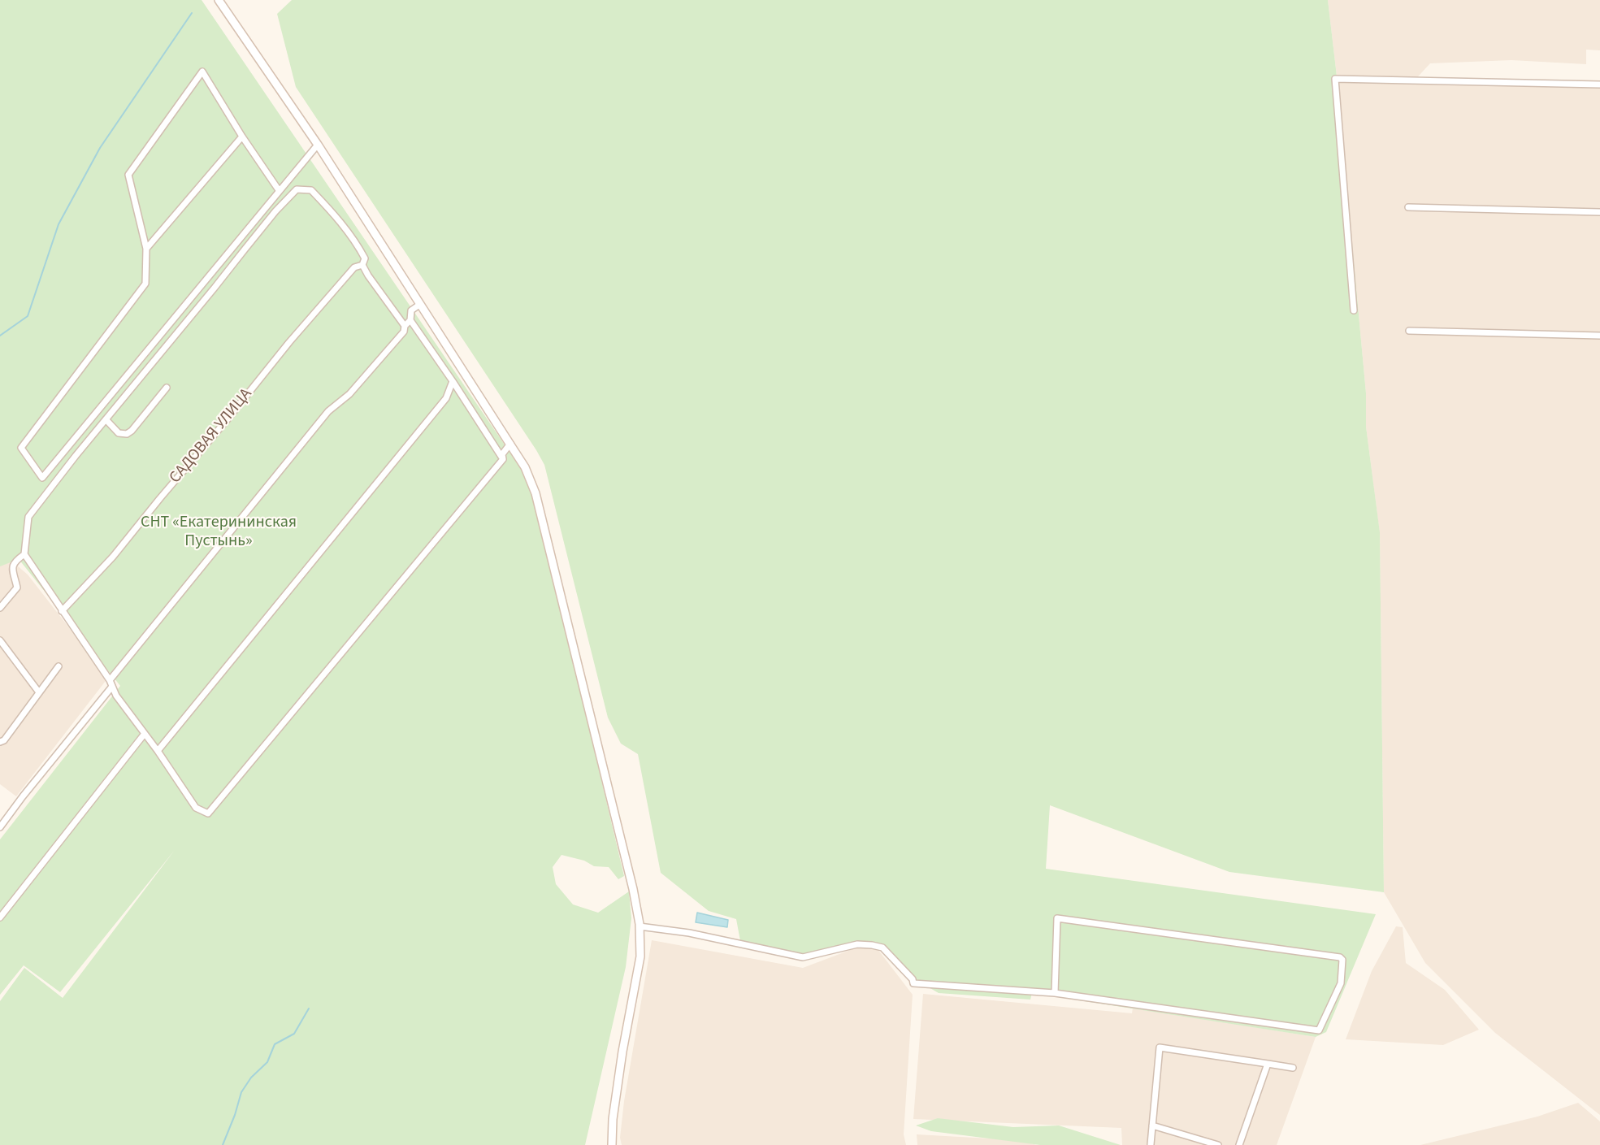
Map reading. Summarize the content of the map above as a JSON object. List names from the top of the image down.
{
  "streets": {
    "street": ["САДОВАЯ УЛИЦА"]
  },
  "parks": ["СНТ «Екатерининская Пустынь»"]
}
